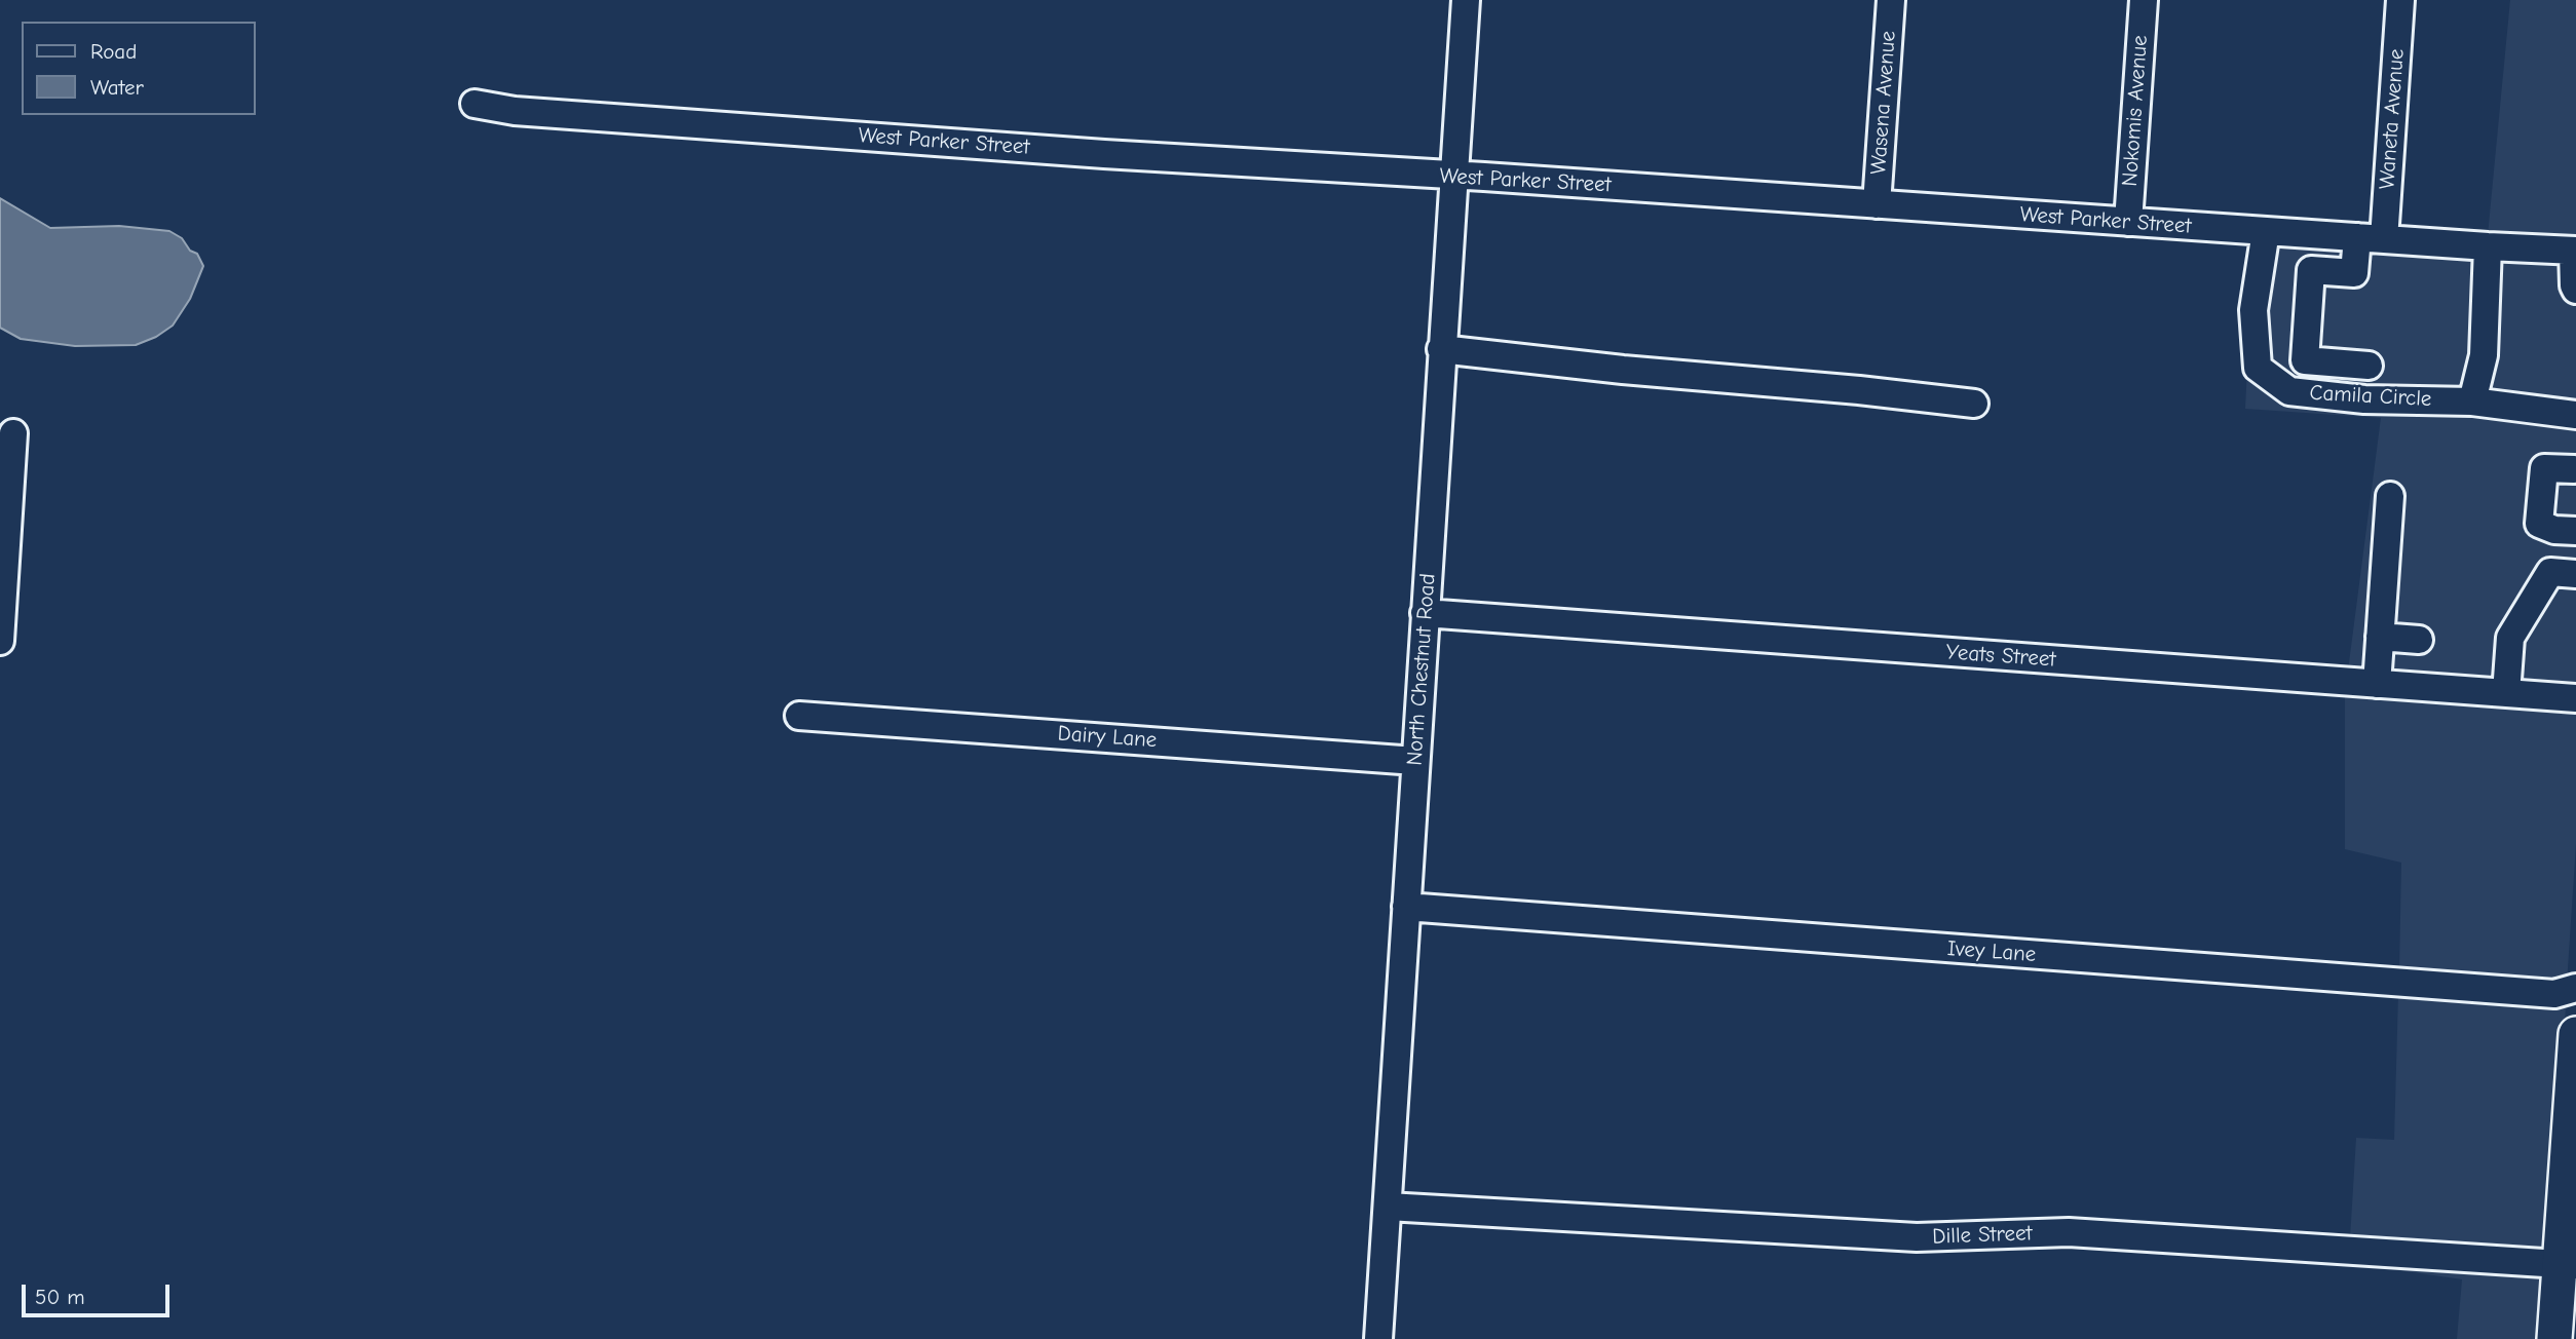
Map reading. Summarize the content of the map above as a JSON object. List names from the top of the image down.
{
  "streets": {
    "street": [
      "Wasena Avenue",
      "Nokomis Avenue",
      "Waneta Avenue",
      "West Parker Street",
      "Camila Circle",
      "Yeats Street",
      "North Chestnut Road",
      "Dairy Lane",
      "Ivey Lane",
      "Dille Street"
    ]
  },
  "crossings": [
    ["Wasena Avenue", "West Parker Street"],
    ["Nokomis Avenue", "West Parker Street"],
    ["Waneta Avenue", "West Parker Street"],
    ["West Parker Street", "Camila Circle"],
    ["West Parker Street", "North Chestnut Road"],
    ["Yeats Street", "North Chestnut Road"],
    ["North Chestnut Road", "Dairy Lane"],
    ["North Chestnut Road", "Ivey Lane"],
    ["North Chestnut Road", "Dille Street"]
  ],
  "legend": ["Road", "Water"],
  "scale_bar": "50 m"
}
